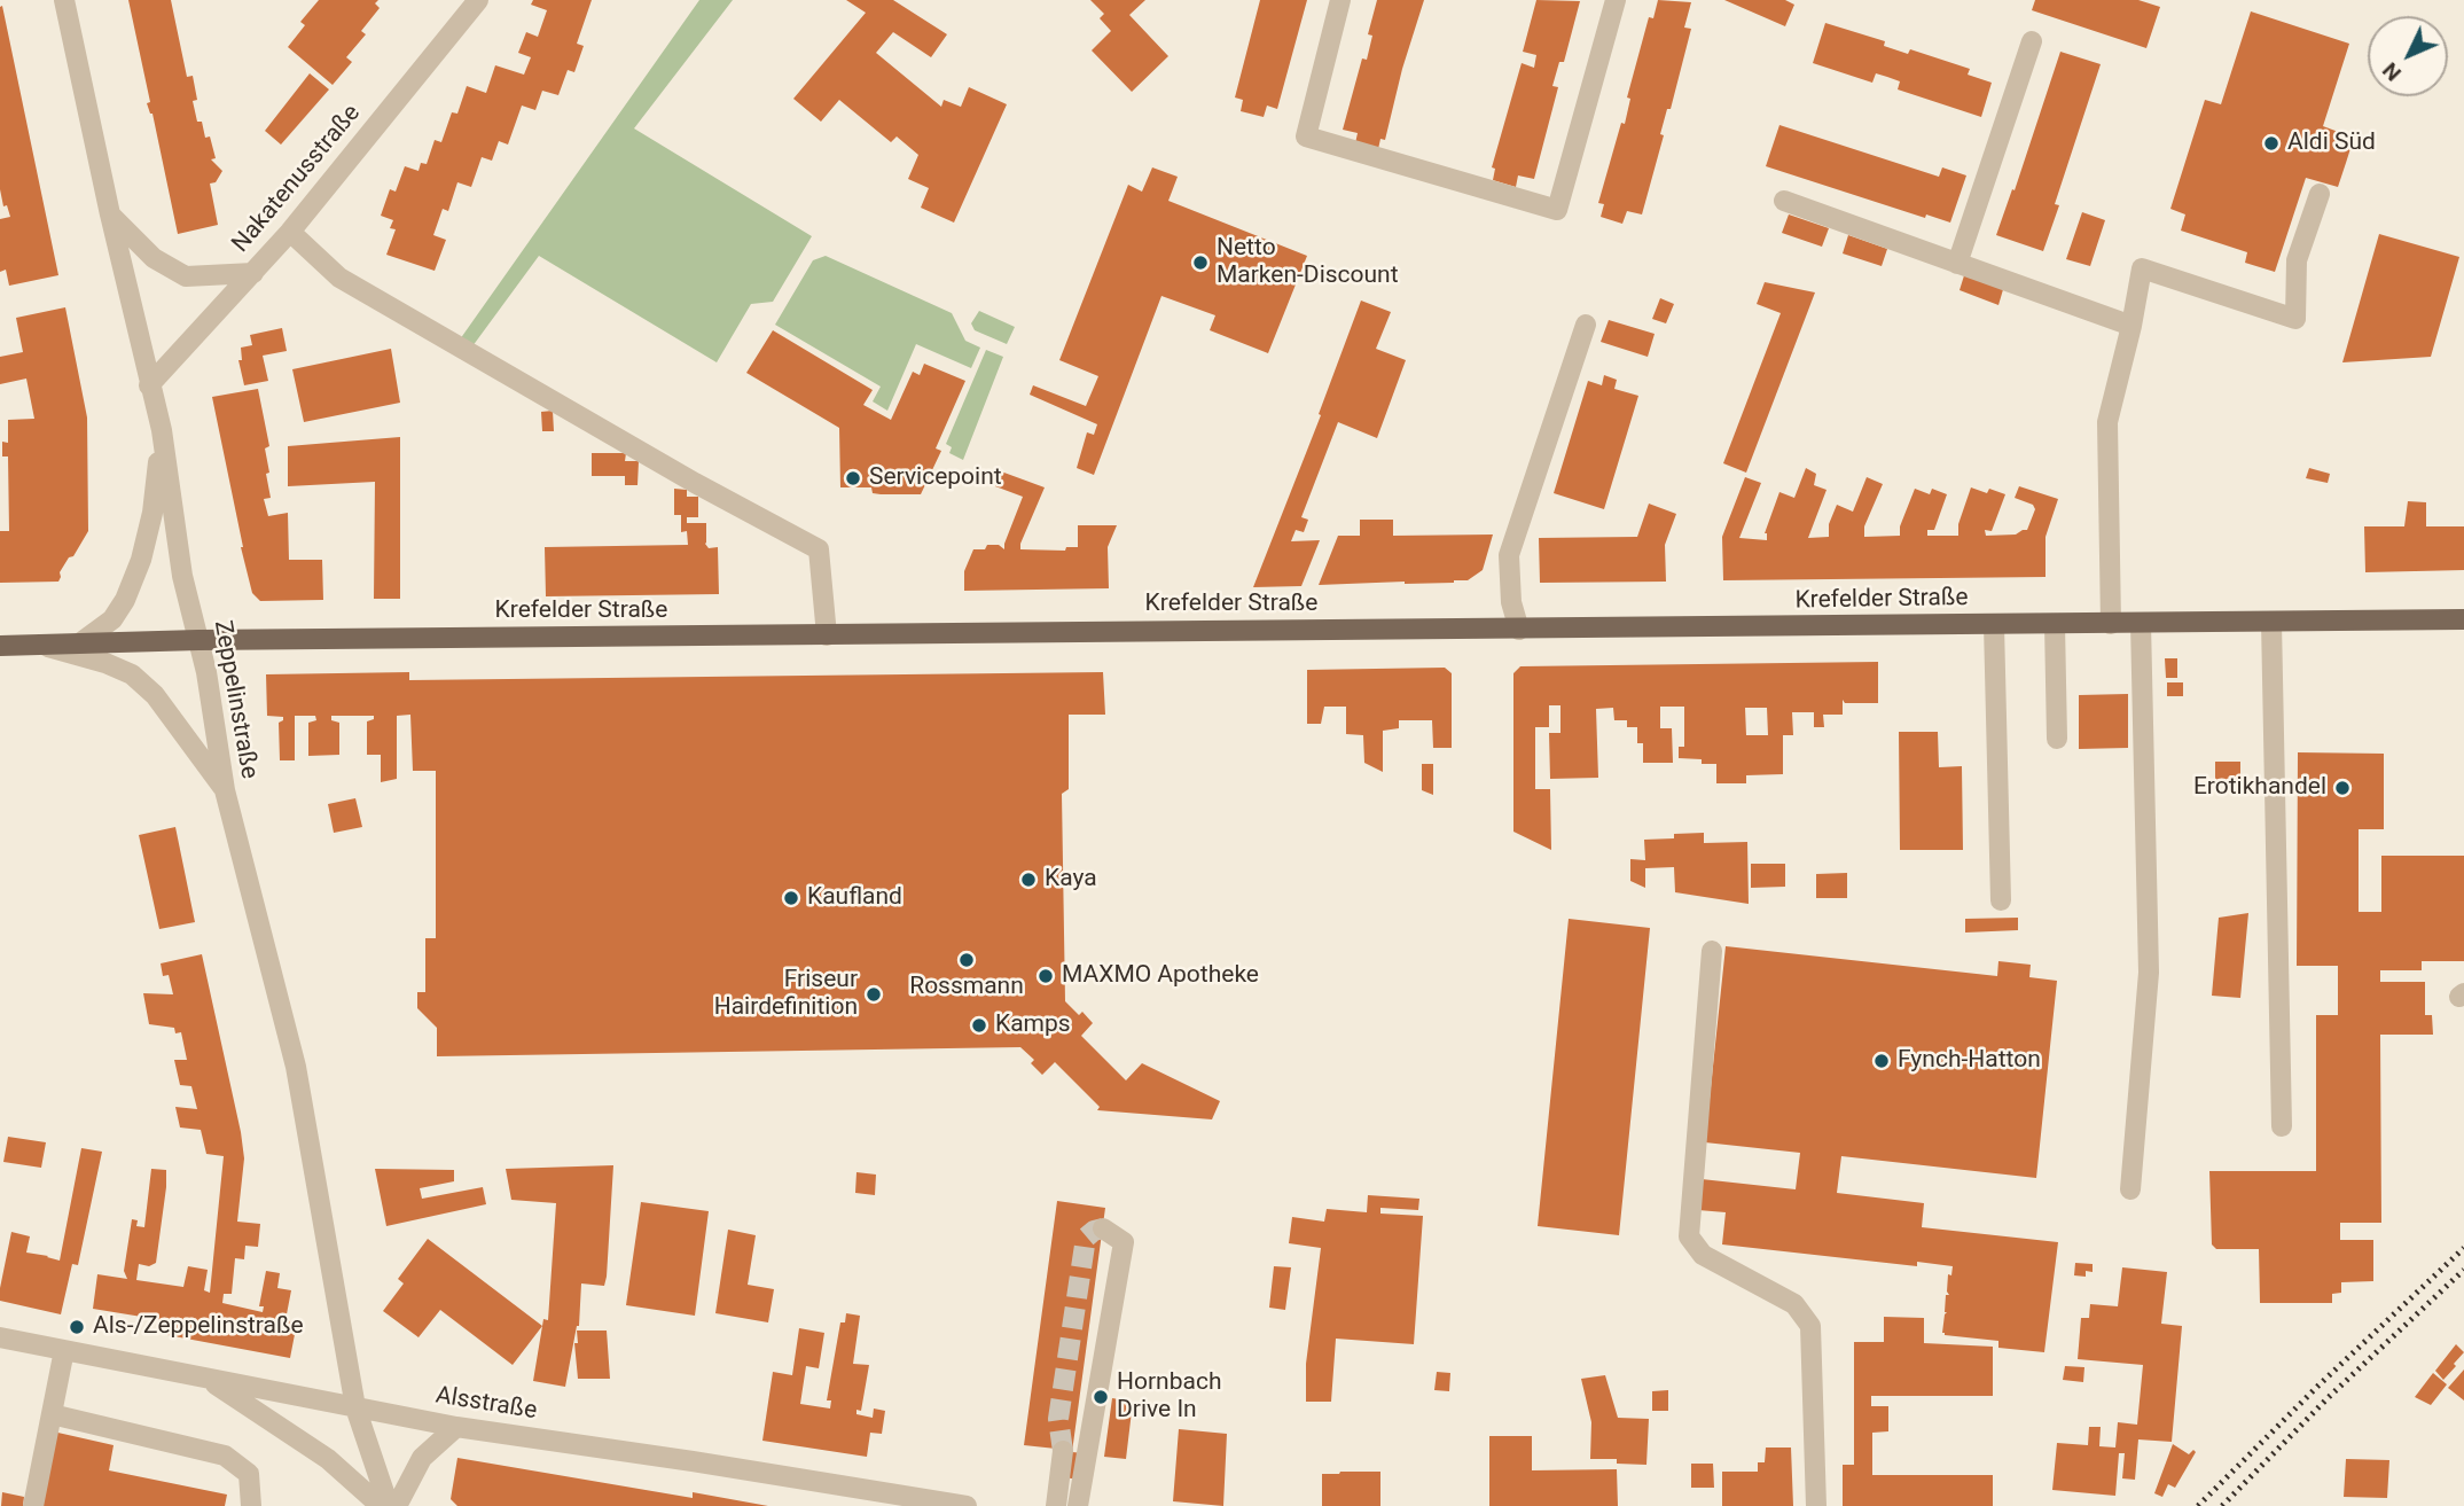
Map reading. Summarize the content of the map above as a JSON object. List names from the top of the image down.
{
  "streets": {
    "main road": ["Krefelder Straße"],
    "street": ["Nakatenusstraße", "Zeppelinstraße", "Alsstraße"]
  },
  "crossings": [
    ["Nakatenusstraße", "Zeppelinstraße"],
    ["Krefelder Straße", "Zeppelinstraße"],
    ["Zeppelinstraße", "Alsstraße"]
  ],
  "places": [
    "Aldi Süd",
    "Netto Marken-Discount",
    "Servicepoint",
    "Erotikhandel",
    "Kaya",
    "Kaufland",
    "Rossmann",
    "MAXMO Apotheke",
    "Friseur Hairdefinition",
    "Kamps",
    "Fynch-Hatton",
    "Als-/Zeppelinstraße",
    "Hornbach Drive In"
  ],
  "north": "bottom left"
}
